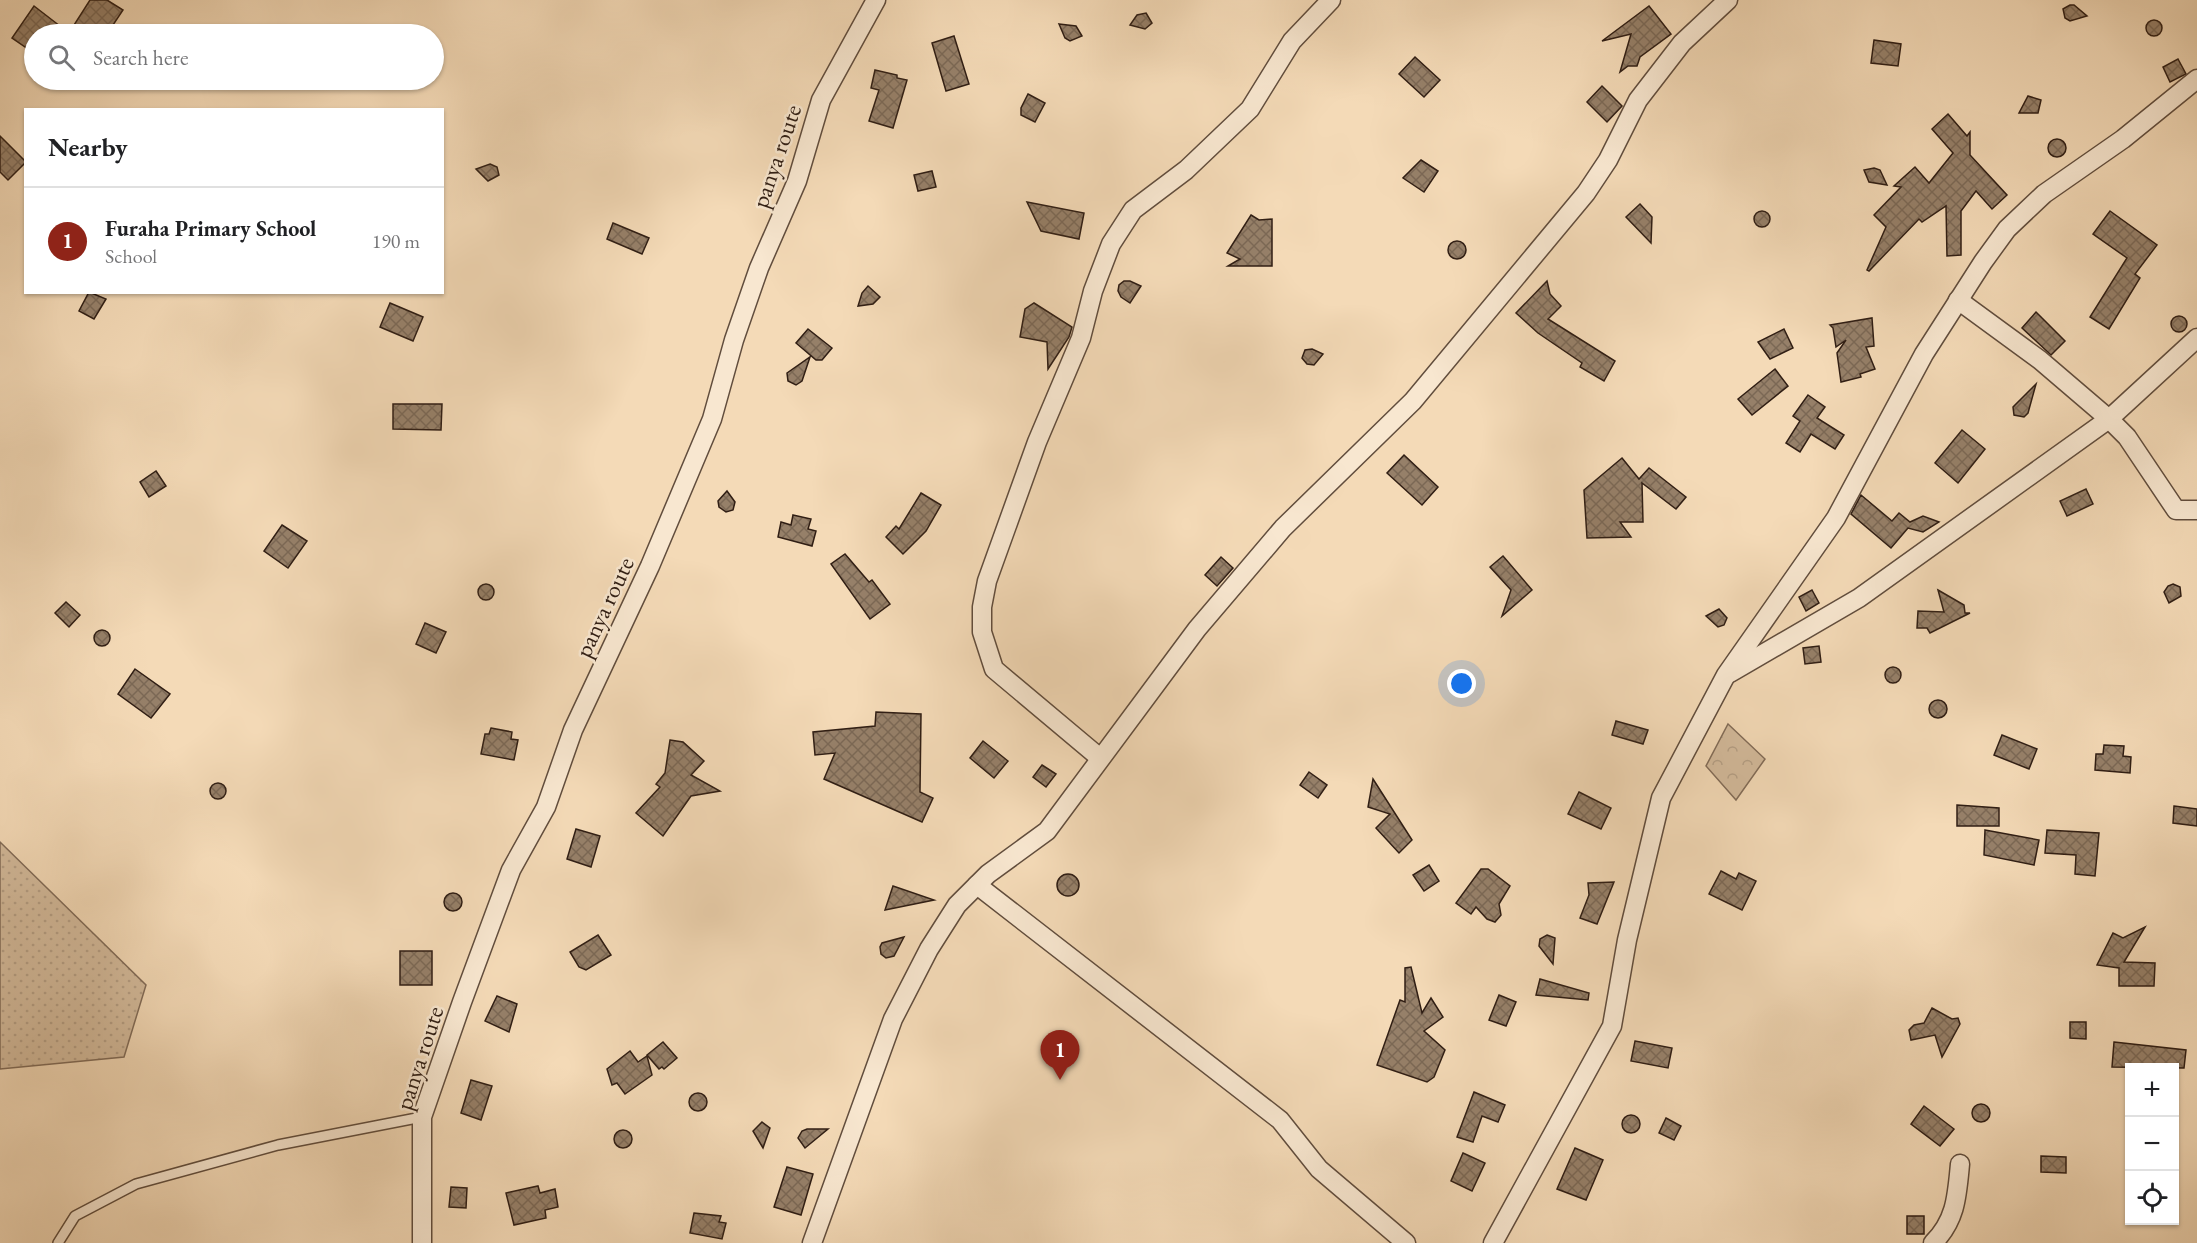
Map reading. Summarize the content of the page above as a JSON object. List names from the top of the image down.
{
  "streets": {
    "street": ["panya route"]
  },
  "page": {
    "search": "Search here",
    "heading": "Nearby",
    "list": [
      {
        "mark": "1",
        "name": "Furaha Primary School",
        "note": "School",
        "value": "190 m"
      }
    ],
    "pins": "1",
    "map_buttons": ["+", "−"]
  }
}
